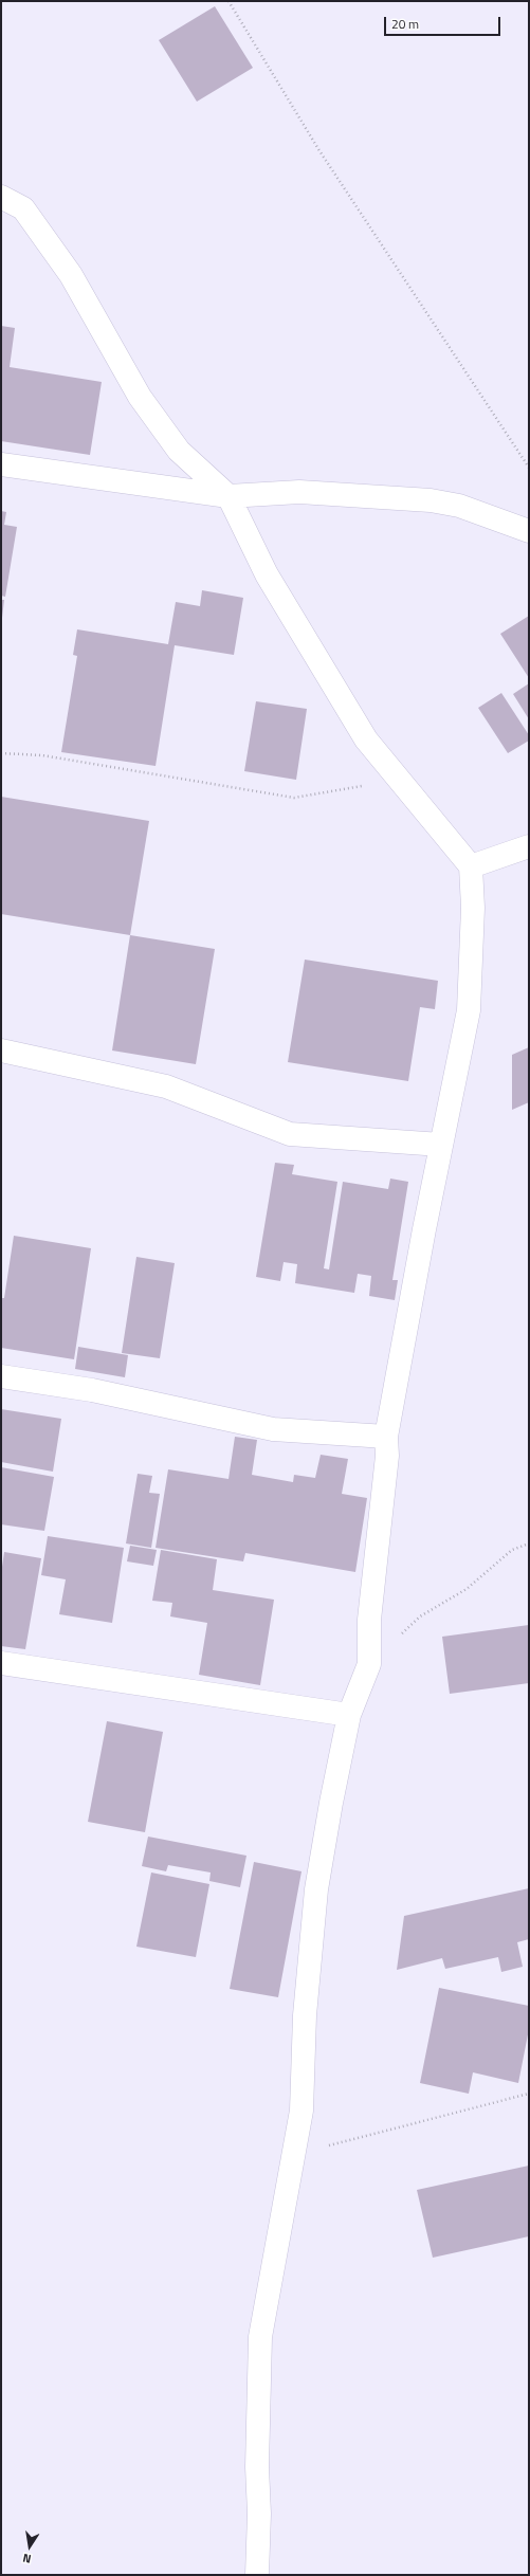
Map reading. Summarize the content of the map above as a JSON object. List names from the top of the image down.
{
  "scale_bar": "20 m",
  "north": "bottom"
}
